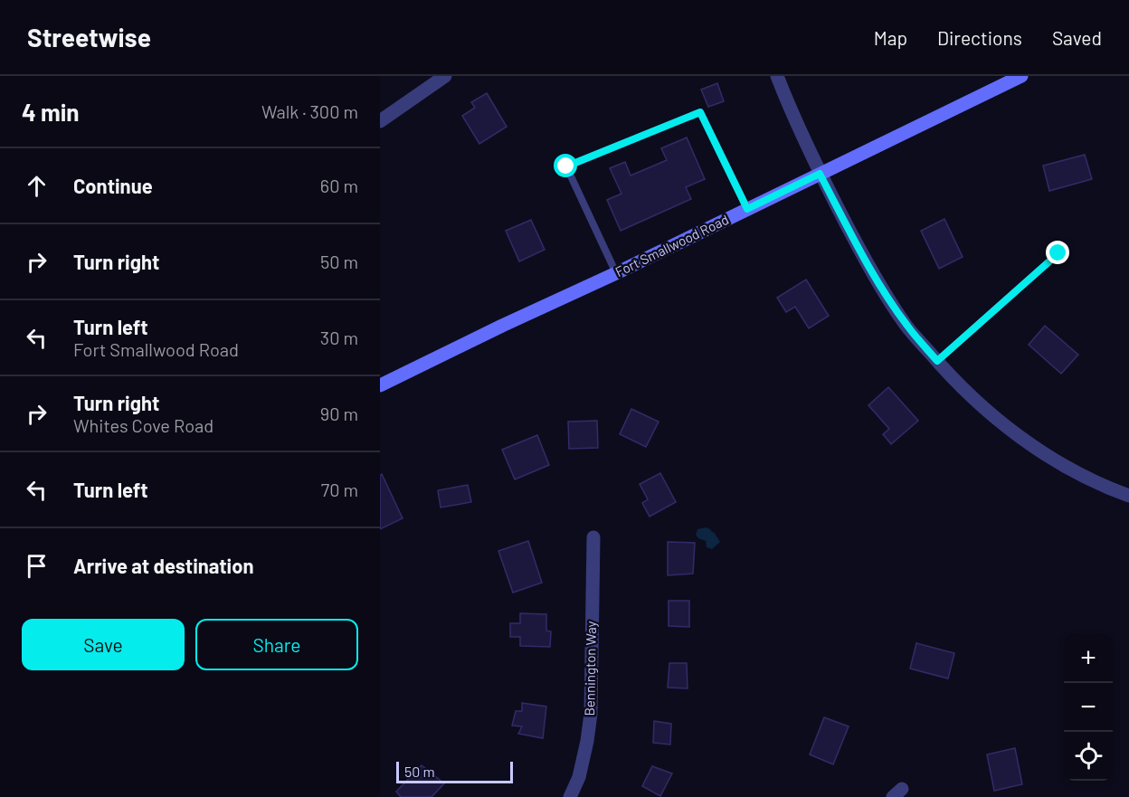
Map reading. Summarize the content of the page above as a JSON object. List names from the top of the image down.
{
  "streets": {
    "main road": ["Fort Smallwood Road"],
    "street": ["Bennington Way"]
  },
  "scale_bar": "50 m",
  "page": {
    "header": "Streetwise",
    "nav": ["Map", "Directions", "Saved"],
    "heading": ["4 min", "Walk · 300 m"],
    "list": [
      ["Continue", "60 m"],
      ["Turn right", "50 m"],
      ["Turn left", "Fort Smallwood Road", "30 m"],
      ["Turn right", "Whites Cove Road", "90 m"],
      ["Turn left", "70 m"],
      "Arrive at destination"
    ],
    "buttons": ["Save", "Share"],
    "map_buttons": ["+", "−"],
    "scale": "50 m"
  }
}
